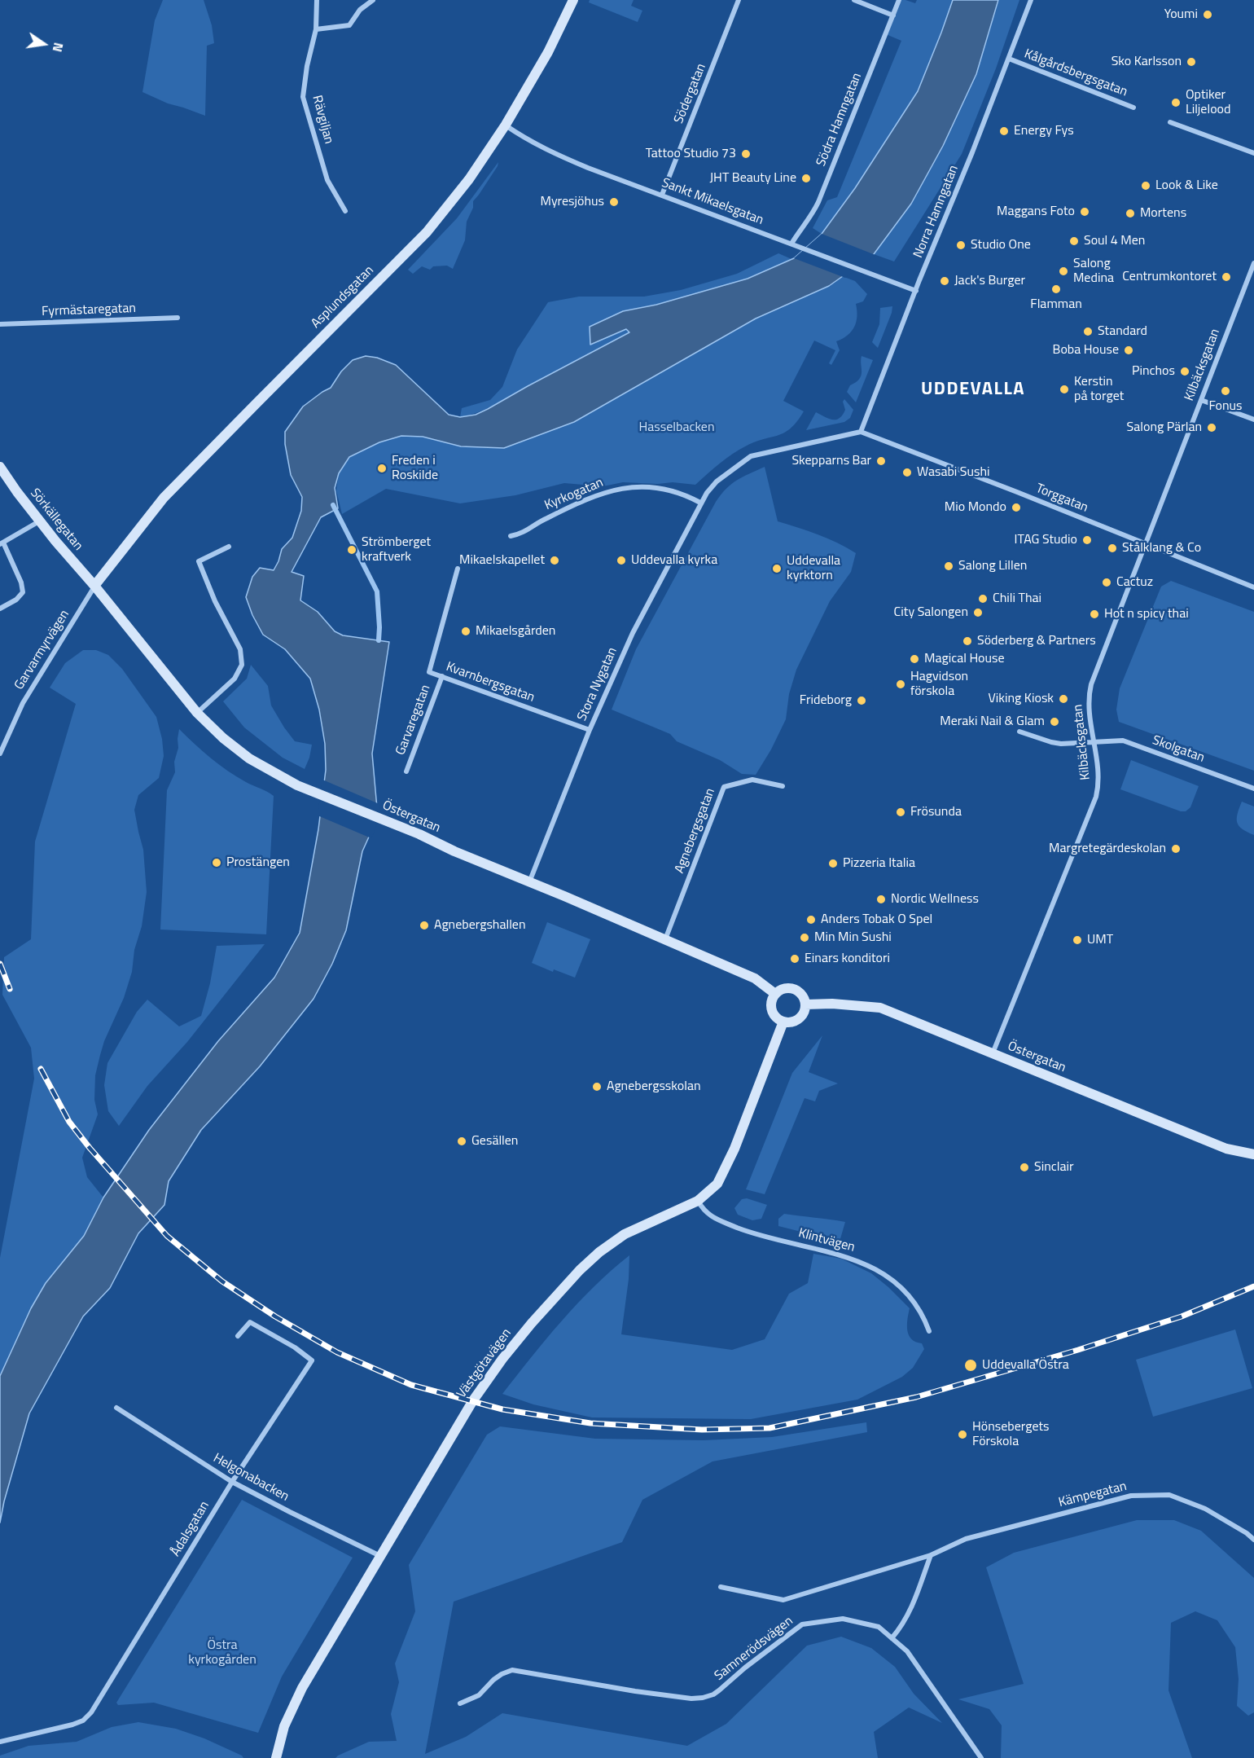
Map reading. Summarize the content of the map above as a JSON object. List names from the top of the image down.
{
  "streets": {
    "street": [
      "Kålgårdsbergsgatan",
      "Södergatan",
      "Rävgiljan",
      "Södra Hamngatan",
      "Sankt Mikaelsgatan",
      "Norra Hamngatan",
      "Asplundsgatan",
      "Fyrmästaregatan",
      "Kilbäcksgatan",
      "Kyrkogatan",
      "Torggatan",
      "Sörkällegatan",
      "Garvarmyrvägen",
      "Kvarnbergsgatan",
      "Stora Nygatan",
      "Garvaregatan",
      "Skolgatan",
      "Östergatan",
      "Agnebergsgatan",
      "Klintvägen",
      "Västgötavägen",
      "Helgonabacken",
      "Kämpegatan",
      "Ådalsgatan",
      "Samnerödsvägen"
    ]
  },
  "crossings": [
    ["Kålgårdsbergsgatan", "Norra Hamngatan"],
    ["Södergatan", "Sankt Mikaelsgatan"],
    ["Södra Hamngatan", "Sankt Mikaelsgatan"],
    ["Sankt Mikaelsgatan", "Norra Hamngatan"],
    ["Sankt Mikaelsgatan", "Asplundsgatan"],
    ["Norra Hamngatan", "Torggatan"],
    ["Asplundsgatan", "Sörkällegatan"],
    ["Asplundsgatan", "Garvarmyrvägen"],
    ["Asplundsgatan", "Östergatan"],
    ["Kilbäcksgatan", "Torggatan"],
    ["Kilbäcksgatan", "Skolgatan"],
    ["Kilbäcksgatan", "Östergatan"],
    ["Kyrkogatan", "Stora Nygatan"],
    ["Sörkällegatan", "Garvarmyrvägen"],
    ["Sörkällegatan", "Östergatan"],
    ["Garvarmyrvägen", "Östergatan"],
    ["Kvarnbergsgatan", "Stora Nygatan"],
    ["Kvarnbergsgatan", "Garvaregatan"],
    ["Stora Nygatan", "Östergatan"],
    ["Östergatan", "Agnebergsgatan"],
    ["Östergatan", "Västgötavägen"],
    ["Klintvägen", "Västgötavägen"],
    ["Västgötavägen", "Helgonabacken"],
    ["Helgonabacken", "Ådalsgatan"]
  ],
  "districts": ["UDDEVALLA"],
  "parks": ["Hasselbacken", "Östra kyrkogården"],
  "places": [
    "Youmi",
    "Sko Karlsson",
    "Optiker Liljelood",
    "Energy Fys",
    "Tattoo Studio 73",
    "JHT Beauty Line",
    "Look & Like",
    "Myresjöhus",
    "Maggans Foto",
    "Mortens",
    "Soul 4 Men",
    "Studio One",
    "Salong Medina",
    "Centrumkontoret",
    "Jack's Burger",
    "Flamman",
    "Standard",
    "Boba House",
    "Pinchos",
    "Kerstin på torget",
    "Fonus",
    "Salong Pärlan",
    "Skepparns Bar",
    "Freden i Roskilde",
    "Wasabi Sushi",
    "Mio Mondo",
    "ITAG Studio",
    "Stålklang & Co",
    "Strömberget kraftverk",
    "Mikaelskapellet",
    "Uddevalla kyrka",
    "Salong Lillen",
    "Uddevalla kyrktorn",
    "Cactuz",
    "Chili Thai",
    "City Salongen",
    "Hot n spicy thai",
    "Mikaelsgården",
    "Söderberg & Partners",
    "Magical House",
    "Hagvidson förskola",
    "Viking Kiosk",
    "Frideborg",
    "Meraki Nail & Glam",
    "Frösunda",
    "Margretegärdeskolan",
    "Prostängen",
    "Pizzeria Italia",
    "Nordic Wellness",
    "Anders Tobak O Spel",
    "Agnebergshallen",
    "Min Min Sushi",
    "UMT",
    "Einars konditori",
    "Agnebergsskolan",
    "Gesällen",
    "Sinclair",
    "Uddevalla Östra",
    "Hönsebergets Förskola"
  ],
  "north": "right"
}
